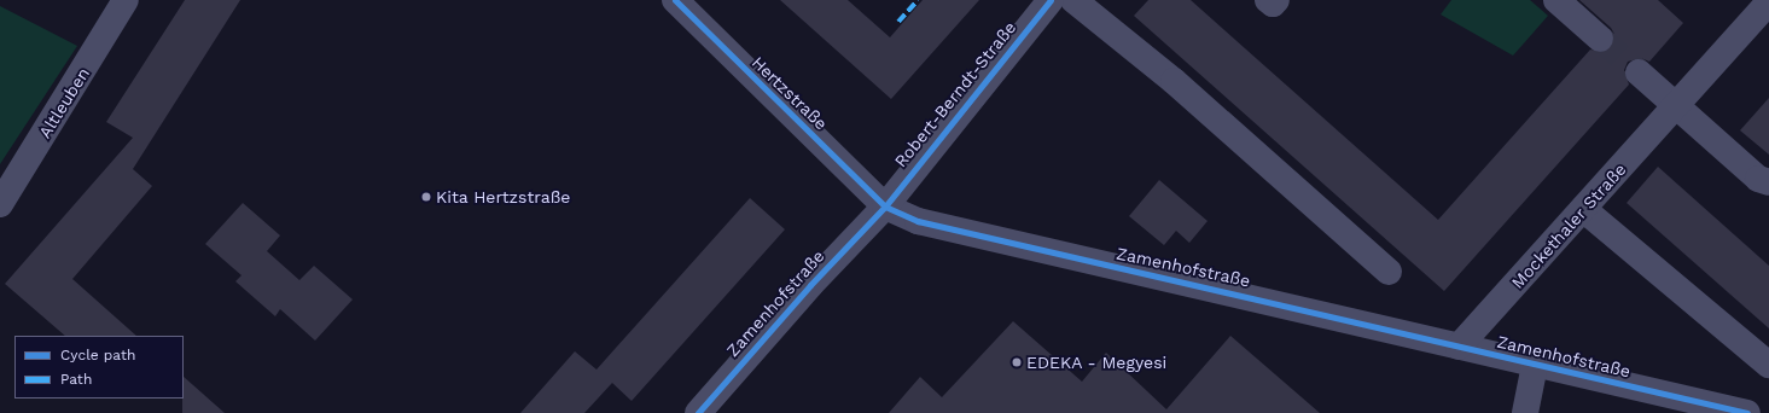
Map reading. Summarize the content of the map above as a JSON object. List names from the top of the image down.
{
  "streets": {
    "street": [
      "Hertzstraße",
      "Robert-Berndt-Straße",
      "Altleuben",
      "Mockethaler Straße",
      "Zamenhofstraße"
    ]
  },
  "crossings": [
    ["Hertzstraße", "Robert-Berndt-Straße"],
    ["Hertzstraße", "Zamenhofstraße"],
    ["Robert-Berndt-Straße", "Zamenhofstraße"],
    ["Mockethaler Straße", "Zamenhofstraße"]
  ],
  "places": ["Kita Hertzstraße", "EDEKA - Megyesi"],
  "legend": ["Cycle path", "Path"]
}
